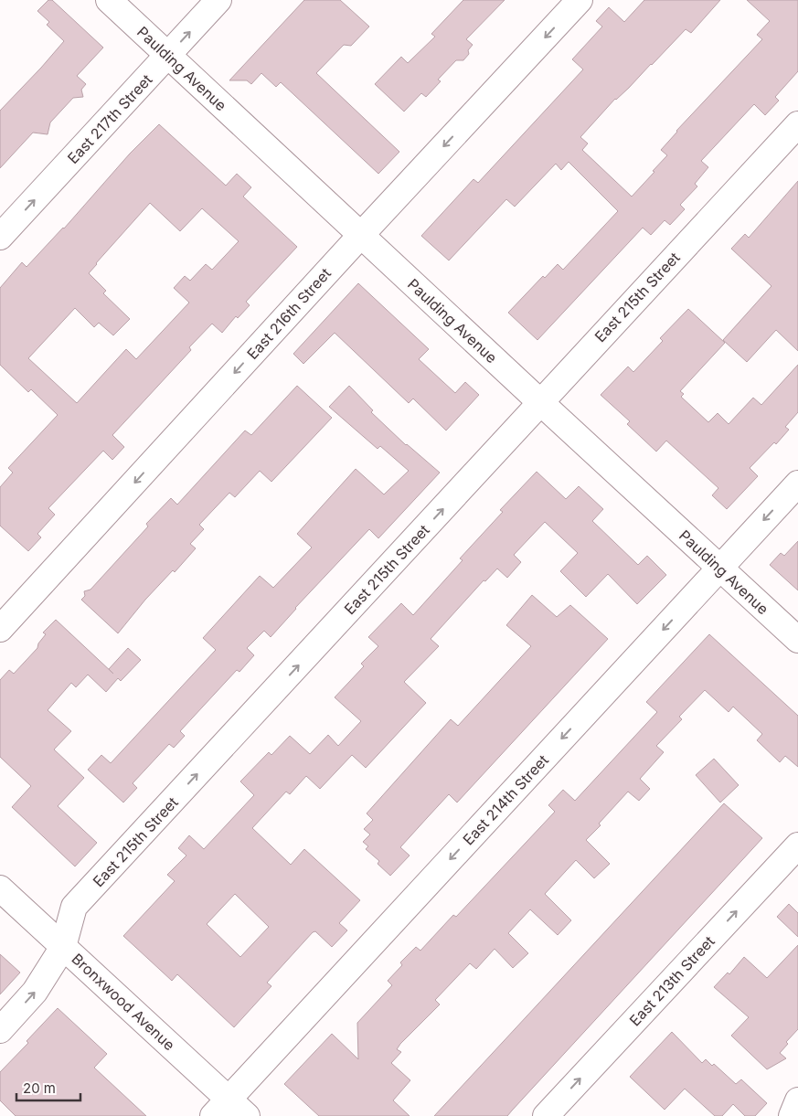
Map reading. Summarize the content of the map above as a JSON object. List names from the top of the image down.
{
  "streets": {
    "street": [
      "Paulding Avenue",
      "East 217th Street",
      "East 215th Street",
      "East 216th Street",
      "East 214th Street",
      "East 213th Street",
      "Bronxwood Avenue"
    ]
  },
  "crossings": [
    ["Paulding Avenue", "East 217th Street"],
    ["Paulding Avenue", "East 215th Street"],
    ["Paulding Avenue", "East 216th Street"],
    ["Paulding Avenue", "East 214th Street"],
    ["East 215th Street", "Bronxwood Avenue"],
    ["East 214th Street", "Bronxwood Avenue"]
  ],
  "one_way": [
    "East 217th Street",
    "East 215th Street",
    "East 216th Street",
    "East 214th Street",
    "East 213th Street"
  ],
  "scale_bar": "20 m"
}
